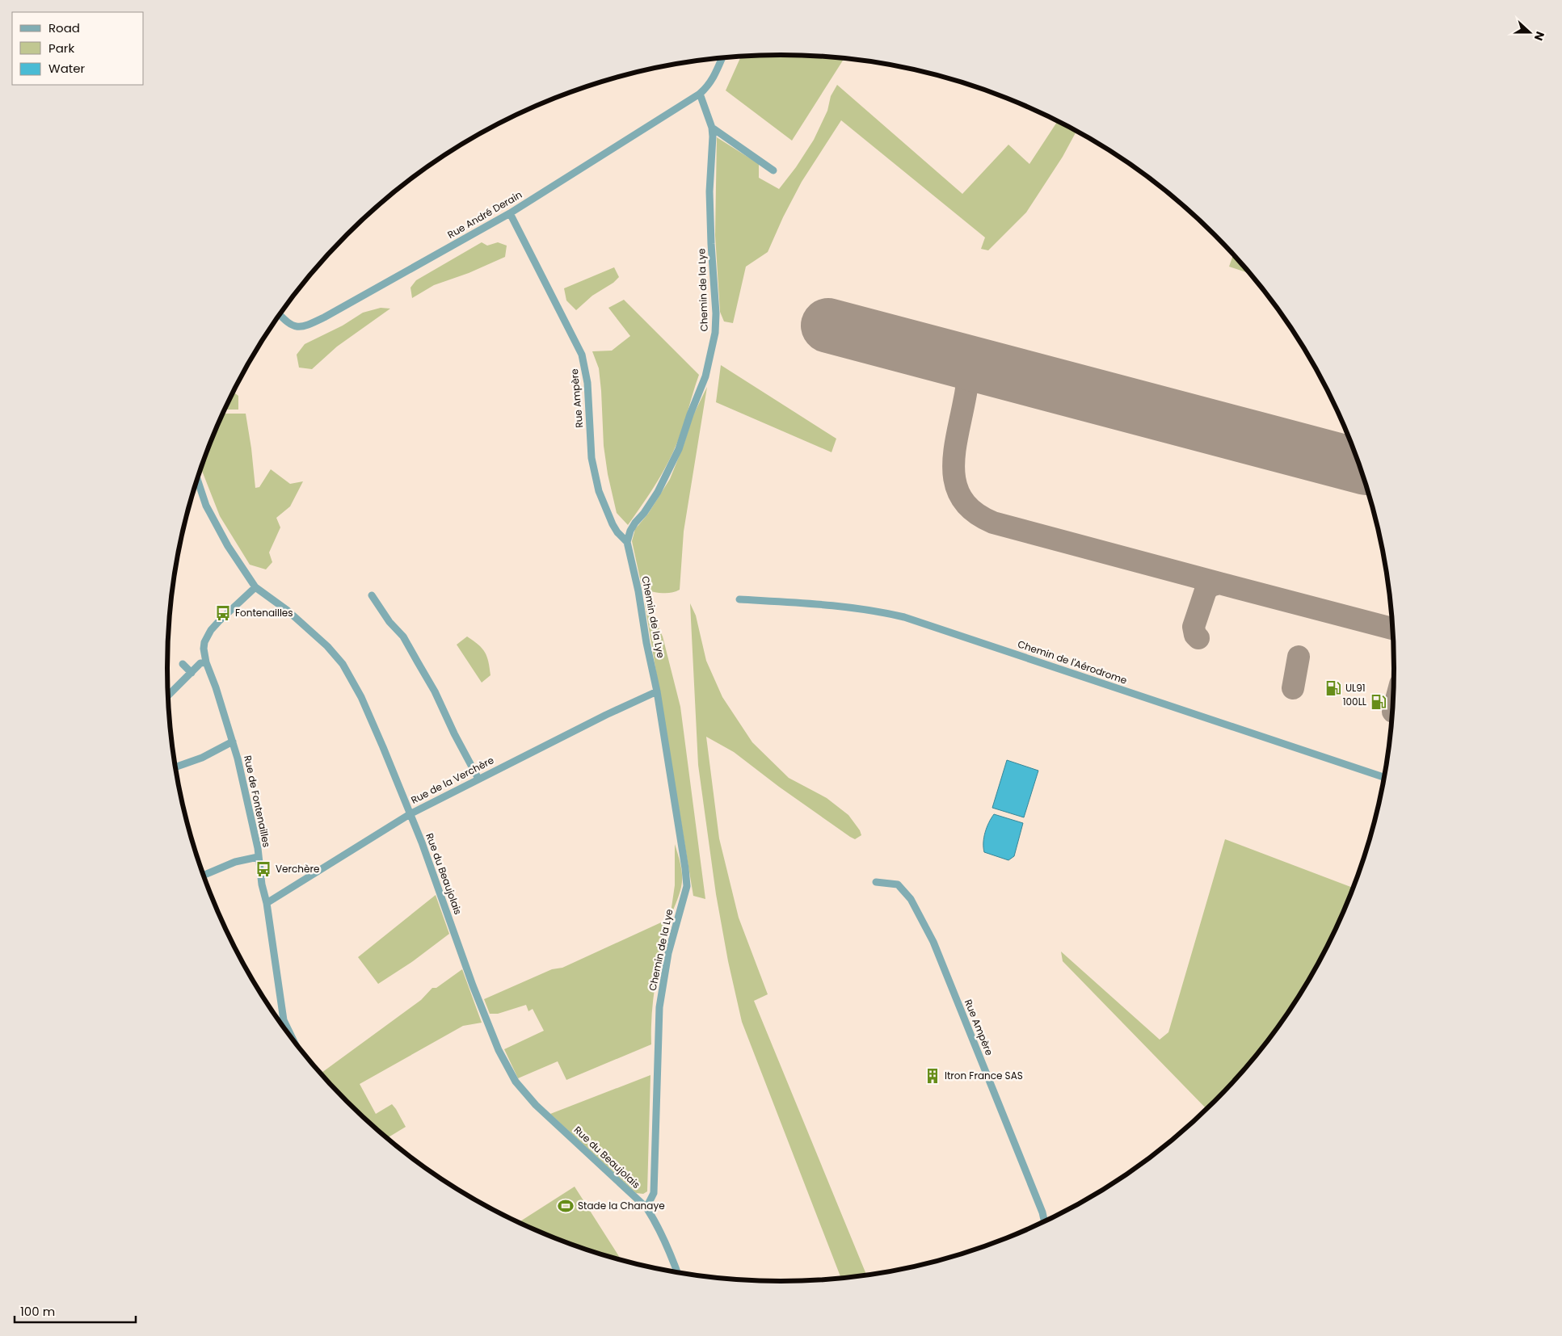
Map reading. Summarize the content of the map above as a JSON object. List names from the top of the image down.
{
  "streets": {
    "street": [
      "Rue André Derain",
      "Chemin de la Lye",
      "Rue Ampère",
      "Chemin de l'Aérodrome",
      "Rue de la Verchère",
      "Rue de Fontenailles",
      "Rue du Beaujolais"
    ]
  },
  "crossings": [
    ["Rue André Derain", "Chemin de la Lye"],
    ["Rue André Derain", "Rue Ampère"],
    ["Chemin de la Lye", "Rue Ampère"],
    ["Chemin de la Lye", "Rue de la Verchère"],
    ["Chemin de la Lye", "Rue du Beaujolais"],
    ["Rue de la Verchère", "Rue de Fontenailles"],
    ["Rue de la Verchère", "Rue du Beaujolais"],
    ["Rue de Fontenailles", "Rue du Beaujolais"]
  ],
  "places": {
    "bus stop": ["Fontenailles", "Verchère"],
    "fuel station": ["UL91", "100LL"],
    "building": ["Itron France SAS"],
    "sports": ["Stade la Chanaye"]
  },
  "legend": ["Road", "Park", "Water"],
  "scale_bar": "100 m",
  "north": "right"
}
